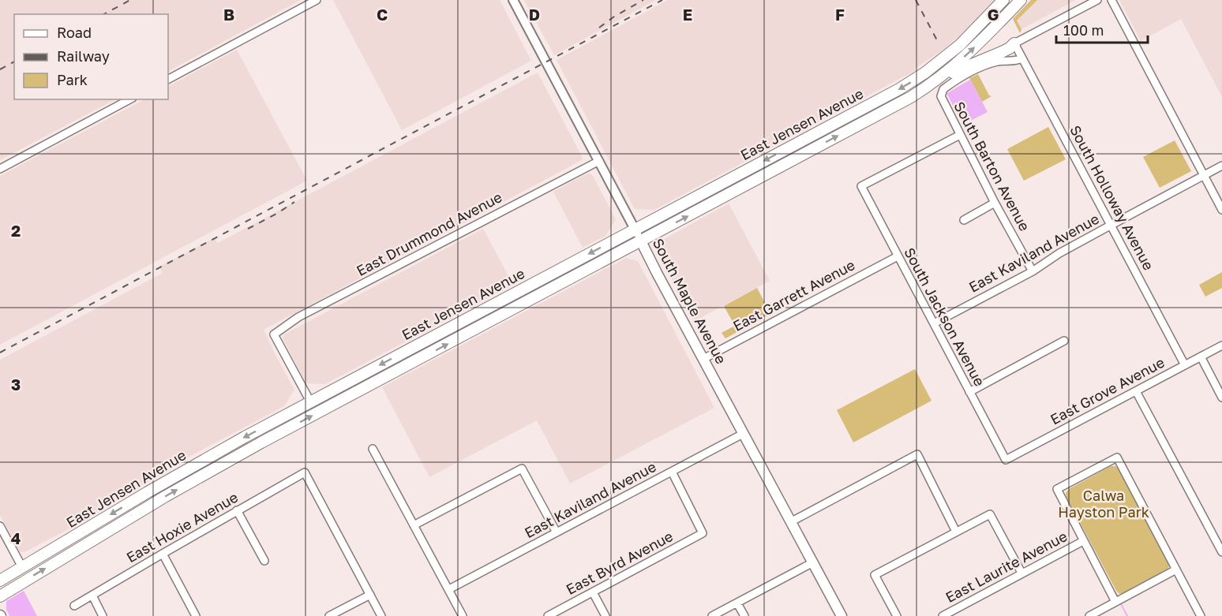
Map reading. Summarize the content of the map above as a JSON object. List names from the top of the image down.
{
  "streets": {
    "main road": ["East Jensen Avenue", "South Maple Avenue"],
    "street": [
      "South Barton Avenue",
      "South Holloway Avenue",
      "East Drummond Avenue",
      "East Kaviland Avenue",
      "East Garrett Avenue",
      "South Jackson Avenue",
      "East Grove Avenue",
      "East Hoxie Avenue",
      "East Byrd Avenue",
      "East Laurite Avenue"
    ]
  },
  "crossings": [
    ["East Jensen Avenue", "East Drummond Avenue"],
    ["East Jensen Avenue", "South Maple Avenue"],
    ["South Barton Avenue", "South Holloway Avenue"],
    ["South Barton Avenue", "East Kaviland Avenue"],
    ["South Barton Avenue", "South Jackson Avenue"],
    ["South Holloway Avenue", "East Kaviland Avenue"],
    ["South Holloway Avenue", "East Grove Avenue"],
    ["East Drummond Avenue", "South Maple Avenue"],
    ["East Kaviland Avenue", "South Maple Avenue"],
    ["East Kaviland Avenue", "South Jackson Avenue"],
    ["East Kaviland Avenue", "East Byrd Avenue"],
    ["East Garrett Avenue", "South Maple Avenue"],
    ["East Garrett Avenue", "South Jackson Avenue"],
    ["South Jackson Avenue", "East Grove Avenue"]
  ],
  "parks": ["Calwa Hayston Park"],
  "legend": ["Road", "Railway", "Park"],
  "scale_bar": "100 m",
  "grid": {
    "columns": [
      "B",
      "C",
      "D",
      "E",
      "F",
      "G"
    ],
    "rows": ["2", "3", "4"]
  }
}
